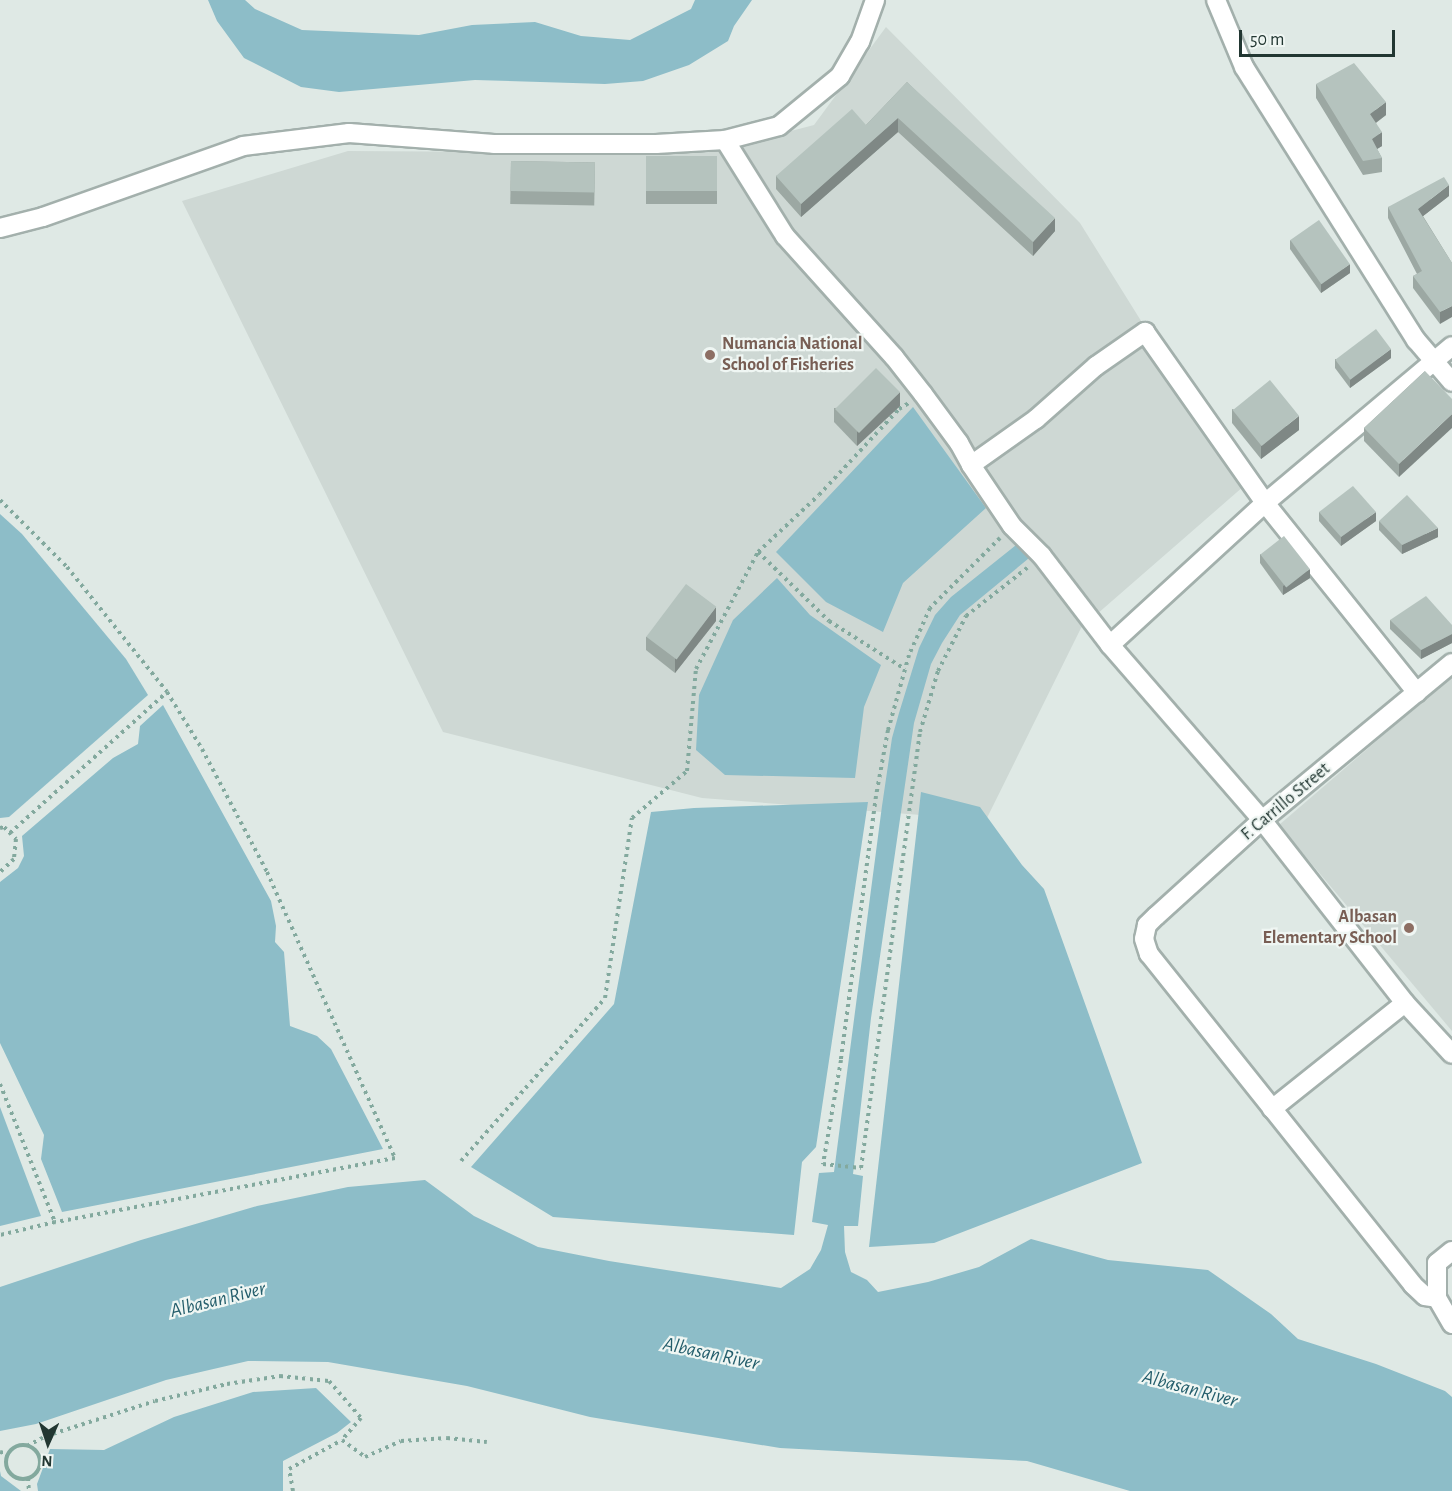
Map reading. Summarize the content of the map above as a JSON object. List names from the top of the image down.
{
  "streets": {
    "street": ["F. Carrillo Street"]
  },
  "water": ["Albasan River"],
  "places": ["Numancia National School of Fisheries", "Albasan Elementary School"],
  "scale_bar": "50 m",
  "north": "bottom"
}
